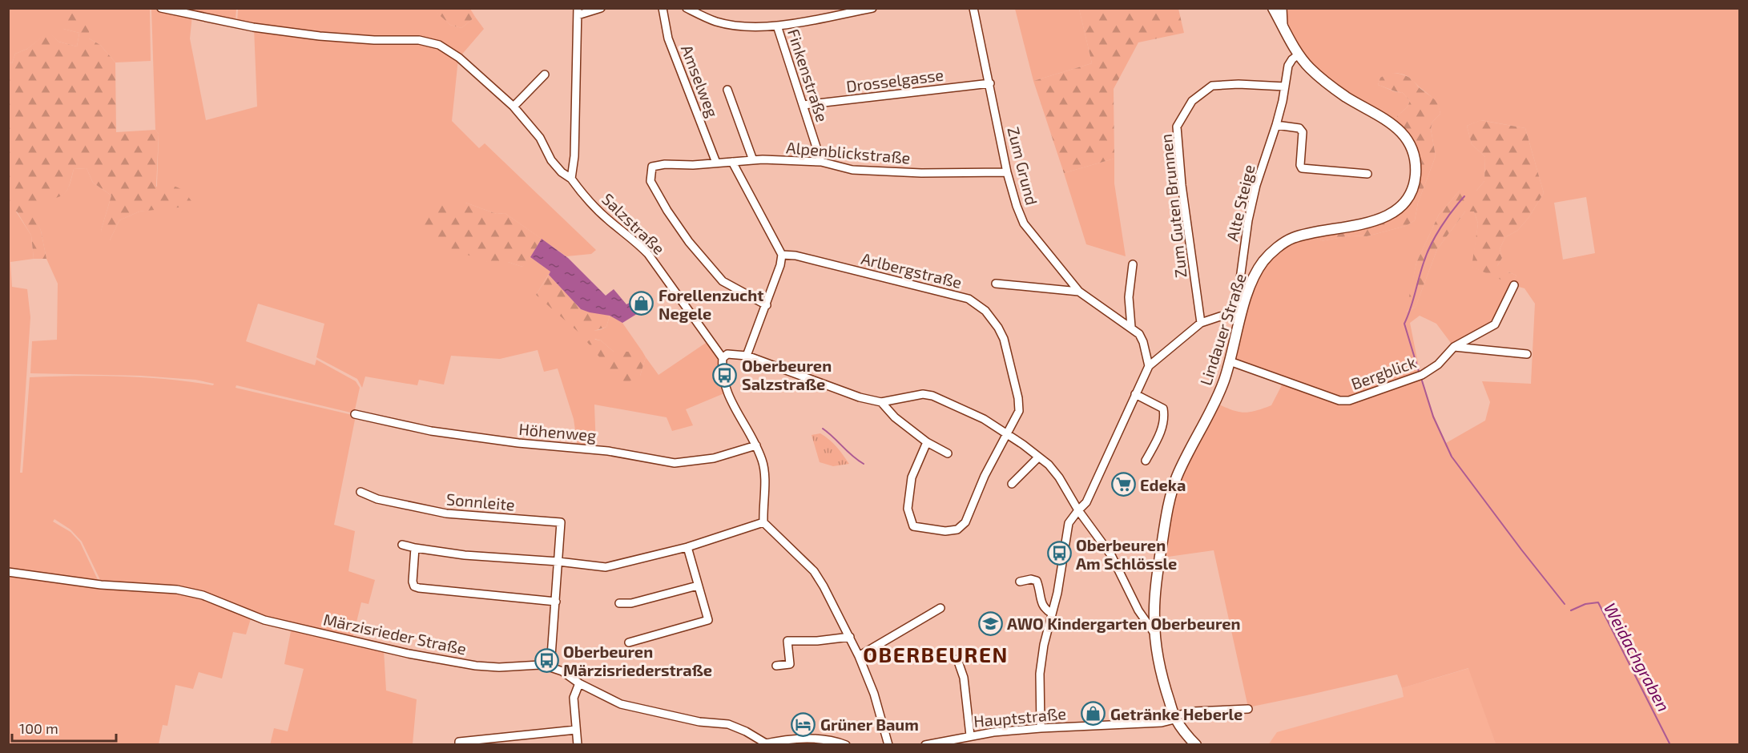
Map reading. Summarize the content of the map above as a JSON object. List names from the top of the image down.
{
  "streets": {
    "main road": ["Lindauer Straße"],
    "street": [
      "Finkenstraße",
      "Drosselgasse",
      "Amselweg",
      "Alpenblickstraße",
      "Zum Grund",
      "Alte Steige",
      "Zum Guten Brunnen",
      "Salzstraße",
      "Arlbergstraße",
      "Bergblick",
      "Höhenweg",
      "Sonnleite",
      "Märzisrieder Straße",
      "Hauptstraße"
    ]
  },
  "crossings": [
    ["Finkenstraße", "Drosselgasse"],
    ["Finkenstraße", "Alpenblickstraße"],
    ["Drosselgasse", "Zum Grund"],
    ["Amselweg", "Alpenblickstraße"],
    ["Alpenblickstraße", "Zum Grund"],
    ["Alte Steige", "Zum Guten Brunnen"],
    ["Alte Steige", "Lindauer Straße"],
    ["Lindauer Straße", "Bergblick"],
    ["Lindauer Straße", "Hauptstraße"],
    ["Sonnleite", "Märzisrieder Straße"]
  ],
  "districts": ["OBERBEUREN"],
  "water": ["Weidachgraben"],
  "places": {
    "shop": ["Forellenzucht Negele", "Getränke Heberle"],
    "bus stop": ["Oberbeuren Salzstraße", "Oberbeuren Am Schlössle", "Oberbeuren Märzisriederstraße"],
    "supermarket": ["Edeka"],
    "school or university": ["AWO Kindergarten Oberbeuren"],
    "hotel": ["Grüner Baum"]
  },
  "scale_bar": "100 m"
}
